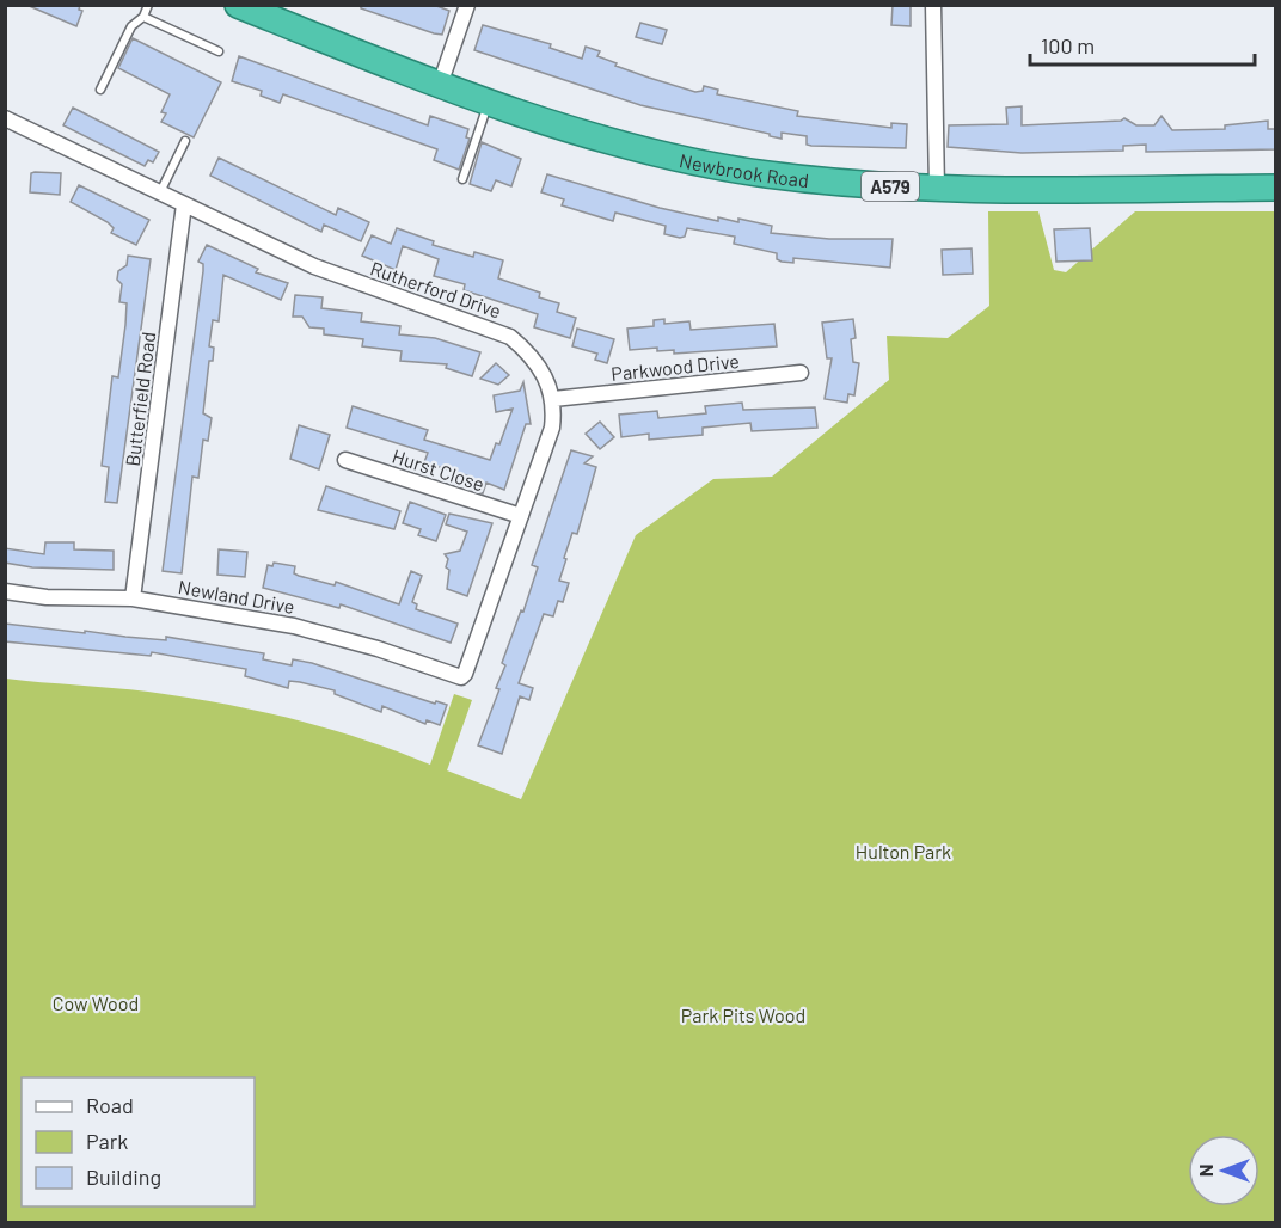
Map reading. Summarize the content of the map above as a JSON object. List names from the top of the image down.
{
  "streets": {
    "highway": ["Newbrook Road", "A579"],
    "street": [
      "Rutherford Drive",
      "Parkwood Drive",
      "Butterfield Road",
      "Hurst Close",
      "Newland Drive"
    ]
  },
  "crossings": [
    ["Rutherford Drive", "Parkwood Drive"],
    ["Rutherford Drive", "Butterfield Road"],
    ["Rutherford Drive", "Hurst Close"],
    ["Rutherford Drive", "Newland Drive"],
    ["Butterfield Road", "Newland Drive"]
  ],
  "parks": ["Hulton Park", "Cow Wood", "Park Pits Wood"],
  "legend": ["Road", "Park", "Building"],
  "scale_bar": "100 m",
  "north": "left"
}
